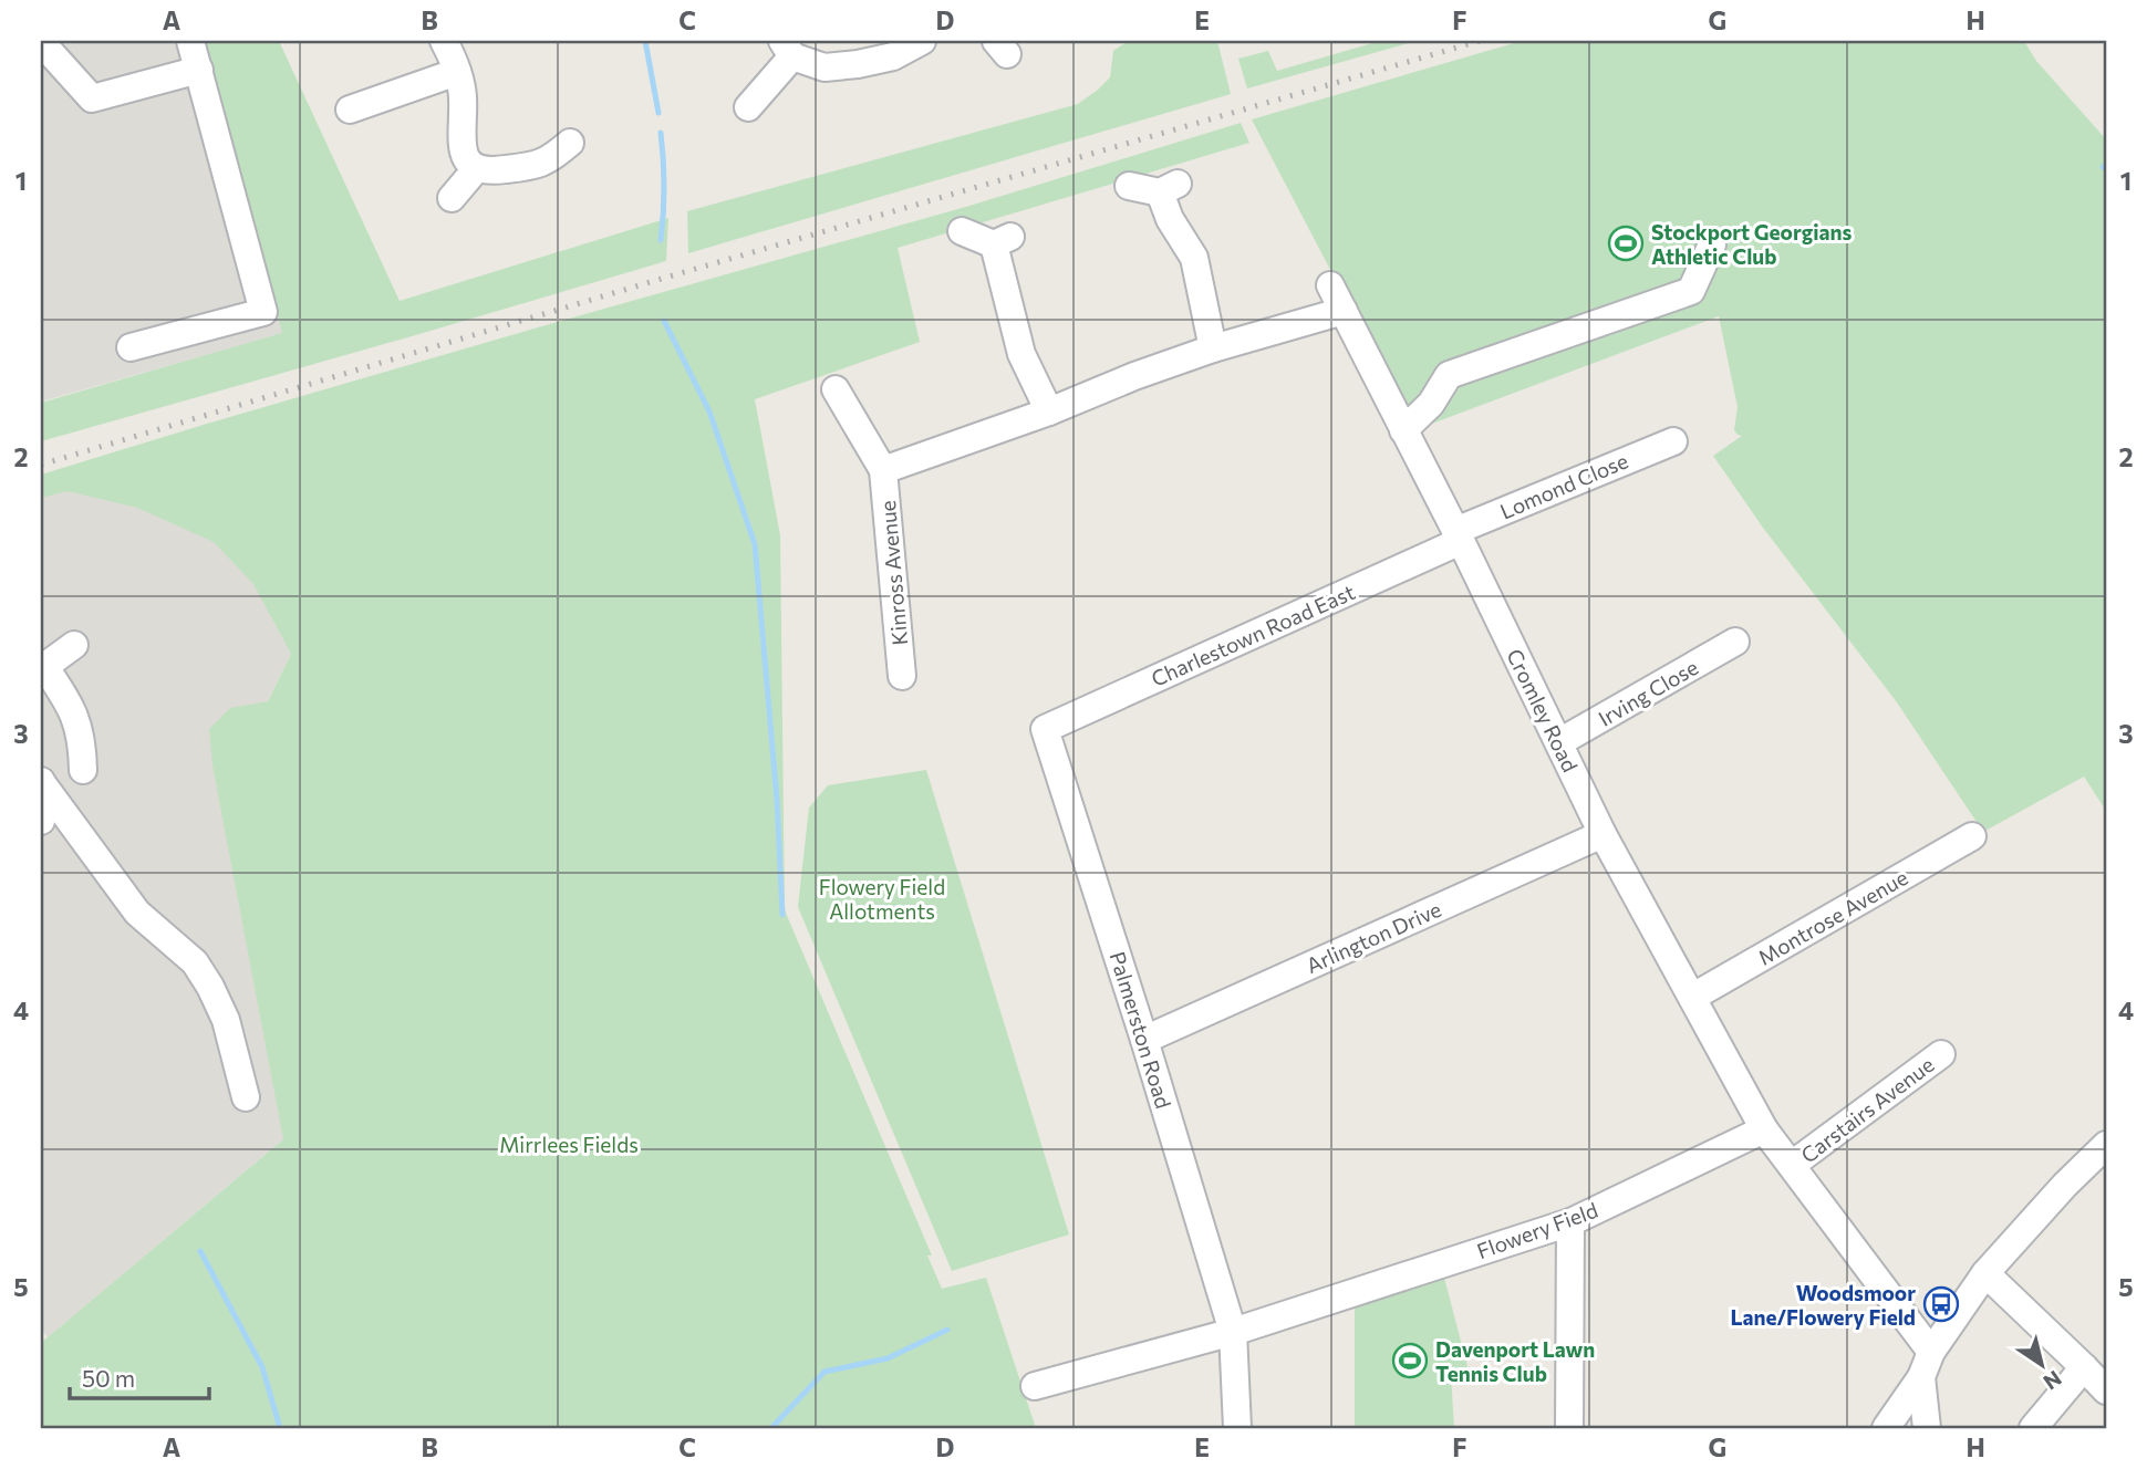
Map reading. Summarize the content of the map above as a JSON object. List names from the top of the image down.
{
  "streets": {
    "street": [
      "Lomond Close",
      "Kinross Avenue",
      "Charlestown Road East",
      "Irving Close",
      "Cromley Road",
      "Montrose Avenue",
      "Arlington Drive",
      "Palmerston Road",
      "Carstairs Avenue",
      "Flowery Field"
    ]
  },
  "crossings": [
    ["Lomond Close", "Charlestown Road East"],
    ["Lomond Close", "Cromley Road"],
    ["Kinross Avenue", "Cromley Road"],
    ["Charlestown Road East", "Cromley Road"],
    ["Charlestown Road East", "Palmerston Road"],
    ["Irving Close", "Cromley Road"],
    ["Cromley Road", "Montrose Avenue"],
    ["Cromley Road", "Arlington Drive"],
    ["Cromley Road", "Flowery Field"],
    ["Arlington Drive", "Palmerston Road"],
    ["Palmerston Road", "Flowery Field"]
  ],
  "parks": ["Flowery Field Allotments", "Mirrlees Fields"],
  "places": {
    "sports": ["Stockport Georgians Athletic Club", "Davenport Lawn Tennis Club"],
    "bus stop": ["Woodsmoor Lane/Flowery Field"]
  },
  "scale_bar": "50 m",
  "north": "bottom right",
  "grid": {
    "columns": [
      "A",
      "B",
      "C",
      "D",
      "E",
      "F",
      "G",
      "H"
    ],
    "rows": [
      "1",
      "2",
      "3",
      "4",
      "5"
    ]
  }
}
